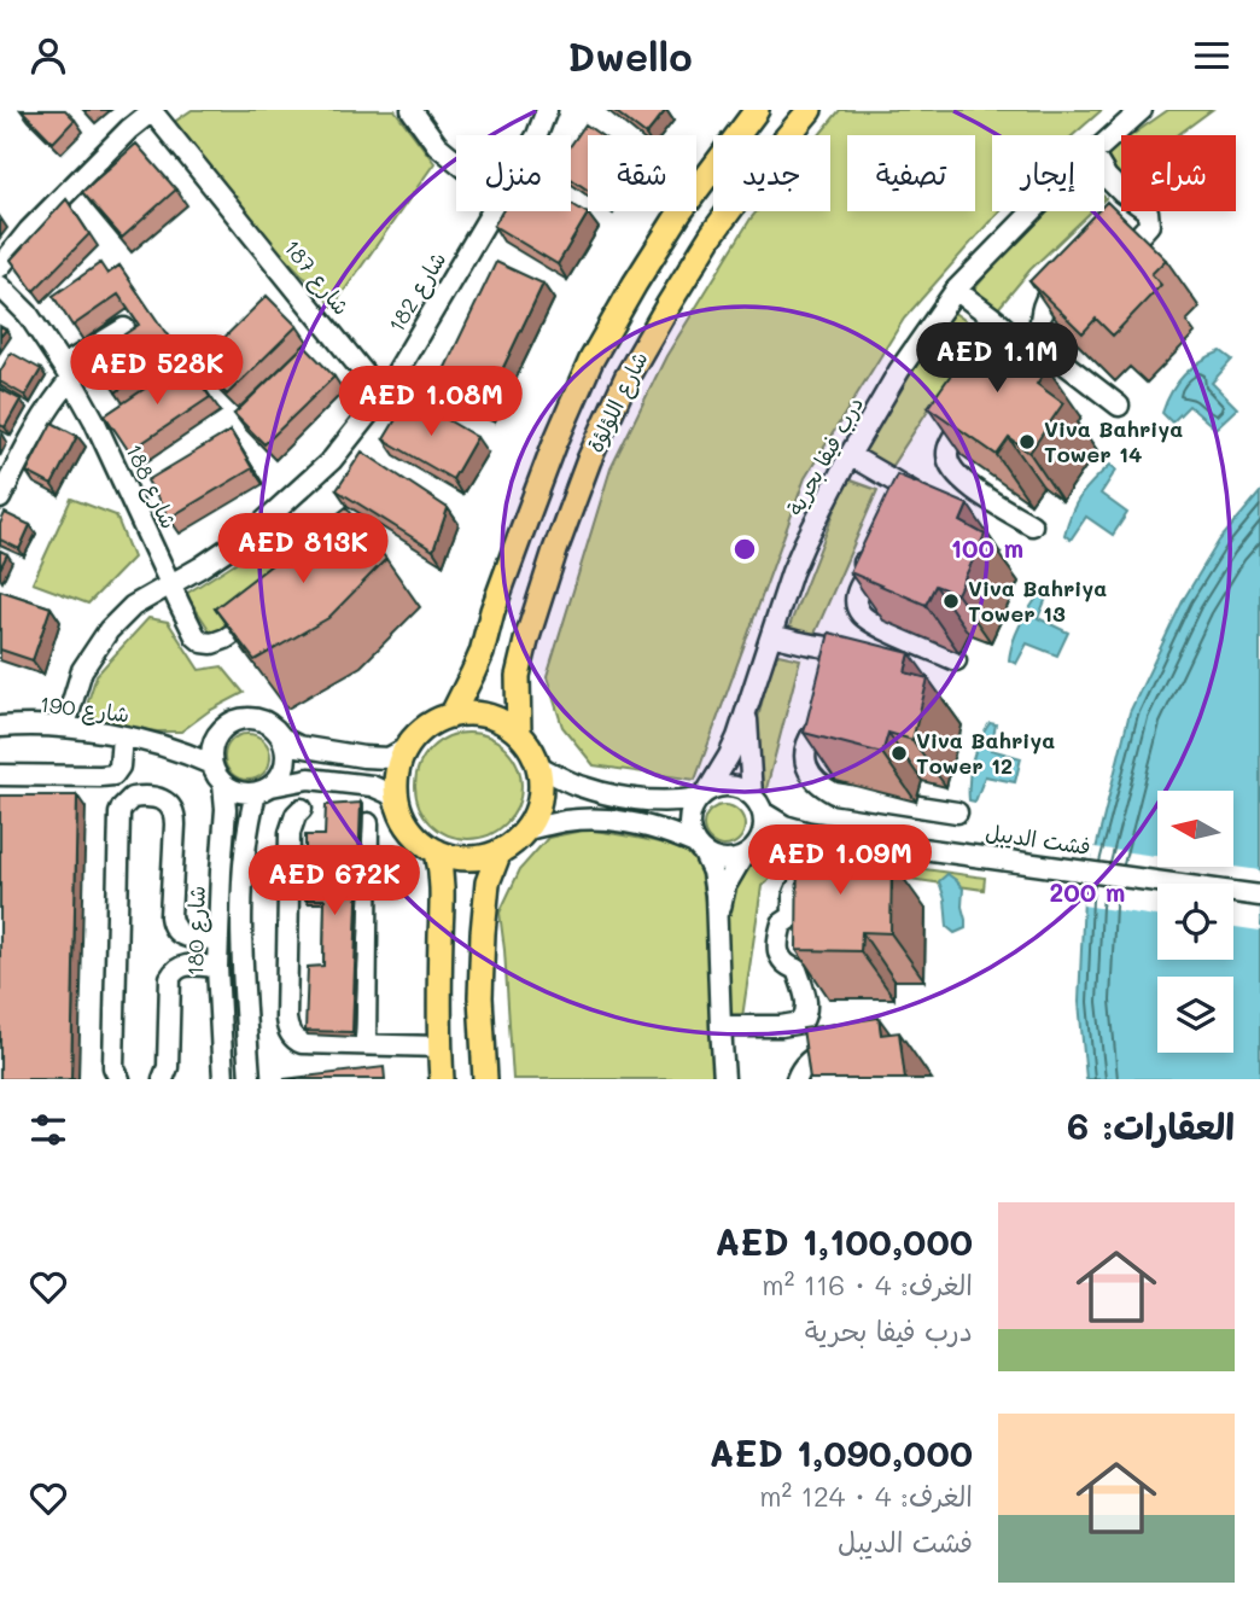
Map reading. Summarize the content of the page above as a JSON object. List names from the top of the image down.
{
  "streets": {
    "main road": ["شارع اللؤلؤة"],
    "street": [
      "شارع 187",
      "شارع 182",
      "درب فيفا بحرية",
      "شارع 188",
      "شارع 190",
      "فشت الديبل",
      "شارع 180"
    ]
  },
  "crossings": [
    ["شارع 187", "شارع 182"],
    ["شارع 182", "شارع 188"],
    ["شارع 182", "شارع 190"],
    ["درب فيفا بحرية", "فشت الديبل"],
    ["شارع 190", "شارع 180"]
  ],
  "places": ["Viva Bahriya Tower 14", "Viva Bahriya Tower 13", "Viva Bahriya Tower 12"],
  "north": "left",
  "page": {
    "header": "Dwello",
    "chip": [
      "شراء",
      "إيجار",
      "تصفية",
      "جديد",
      "شقة",
      "منزل"
    ],
    "price": [
      "AED 1.1M",
      "AED 528K",
      "AED 1.08M",
      "AED 813K",
      "AED 1.09M",
      "AED 672K"
    ],
    "heading": "العقارات: 6",
    "list": [
      {
        "name": "AED 1,100,000",
        "note": "الغرف: 4 · 116 m² · درب فيفا بحرية"
      },
      {
        "name": "AED 1,090,000",
        "note": "الغرف: 4 · 124 m² · فشت الديبل"
      }
    ]
  },
  "rings": ["100 m", "200 m"]
}
